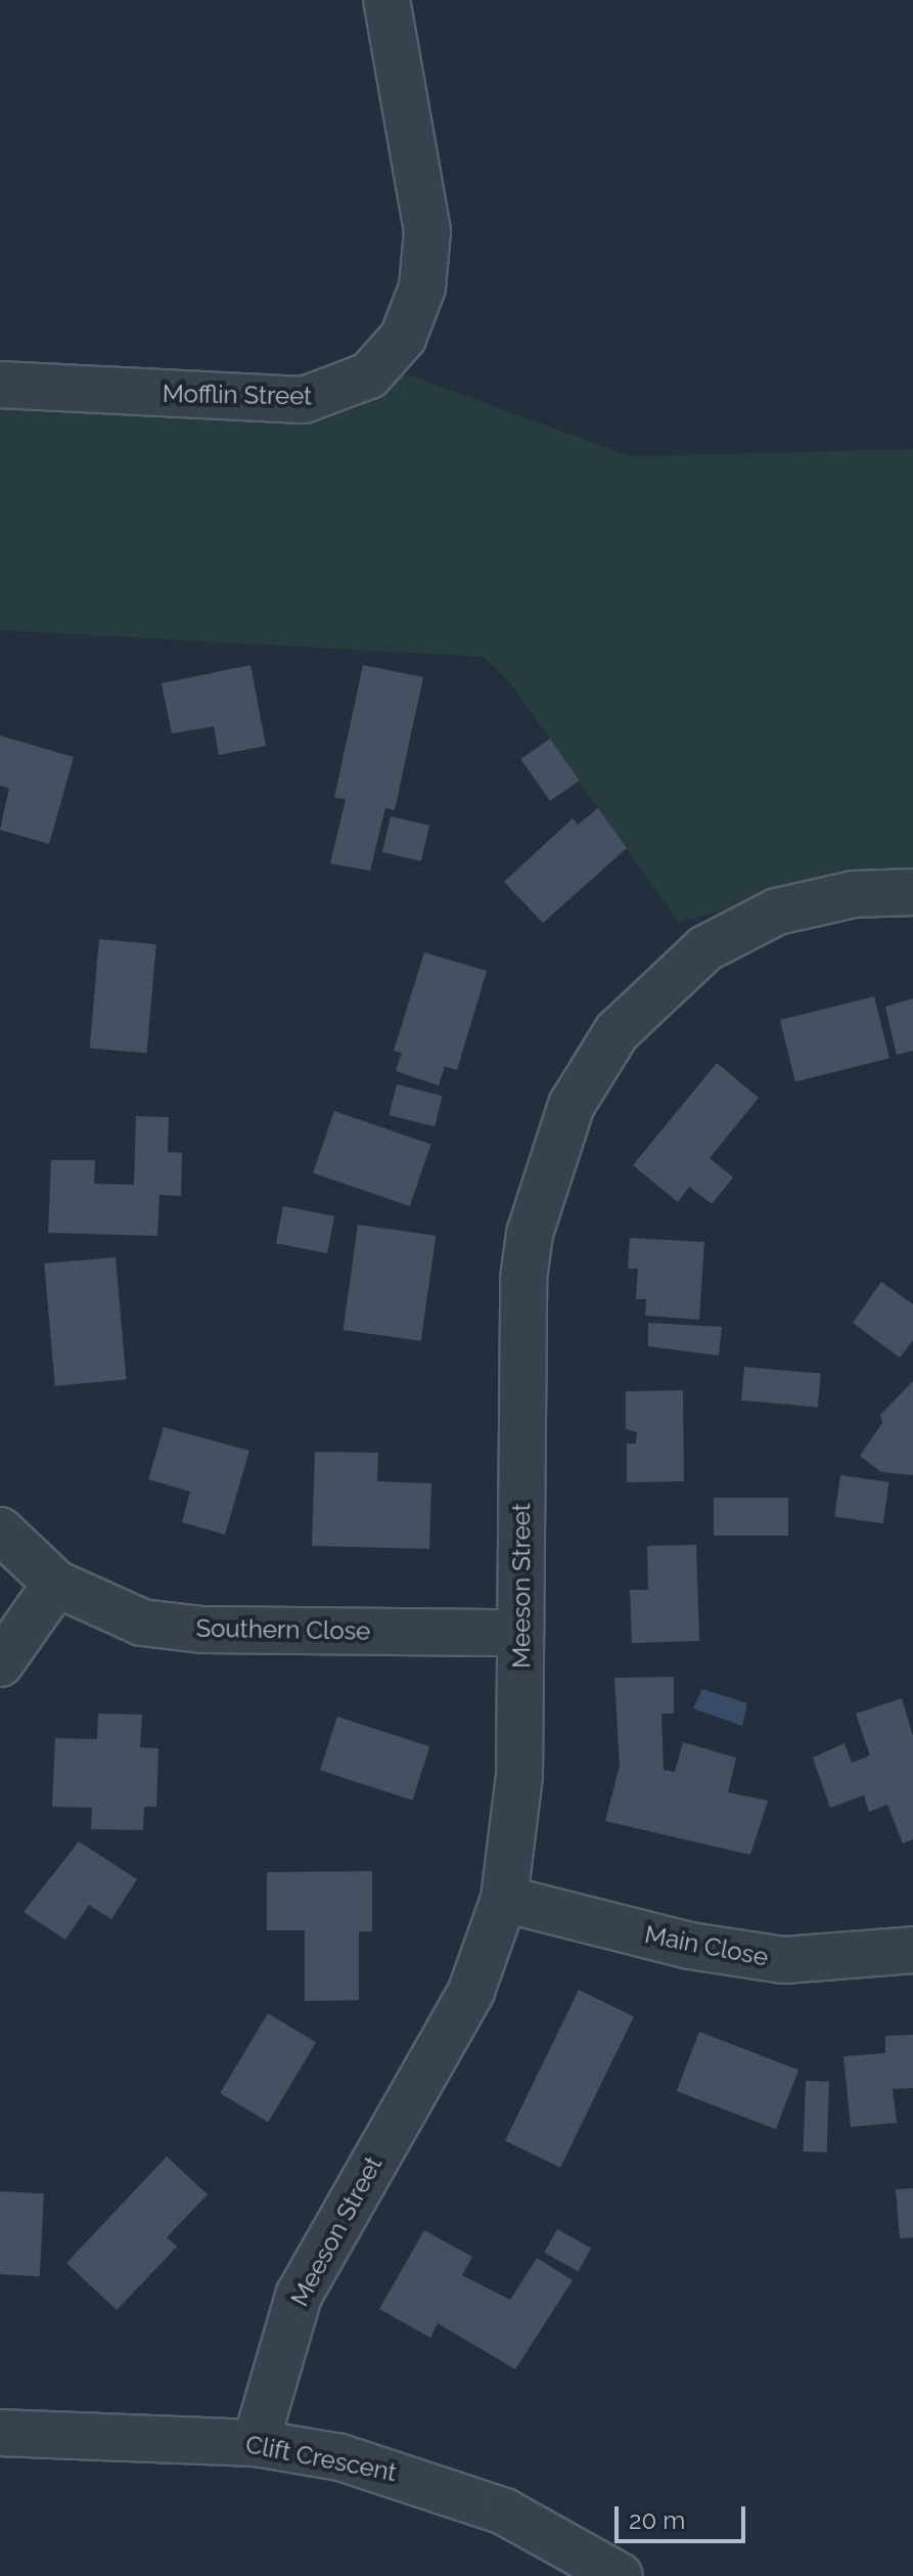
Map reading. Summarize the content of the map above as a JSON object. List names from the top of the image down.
{
  "streets": {
    "street": [
      "Mofflin Street",
      "Meeson Street",
      "Southern Close",
      "Main Close",
      "Clift Crescent"
    ]
  },
  "crossings": [
    ["Meeson Street", "Southern Close"],
    ["Meeson Street", "Main Close"],
    ["Meeson Street", "Clift Crescent"]
  ],
  "scale_bar": "20 m"
}
